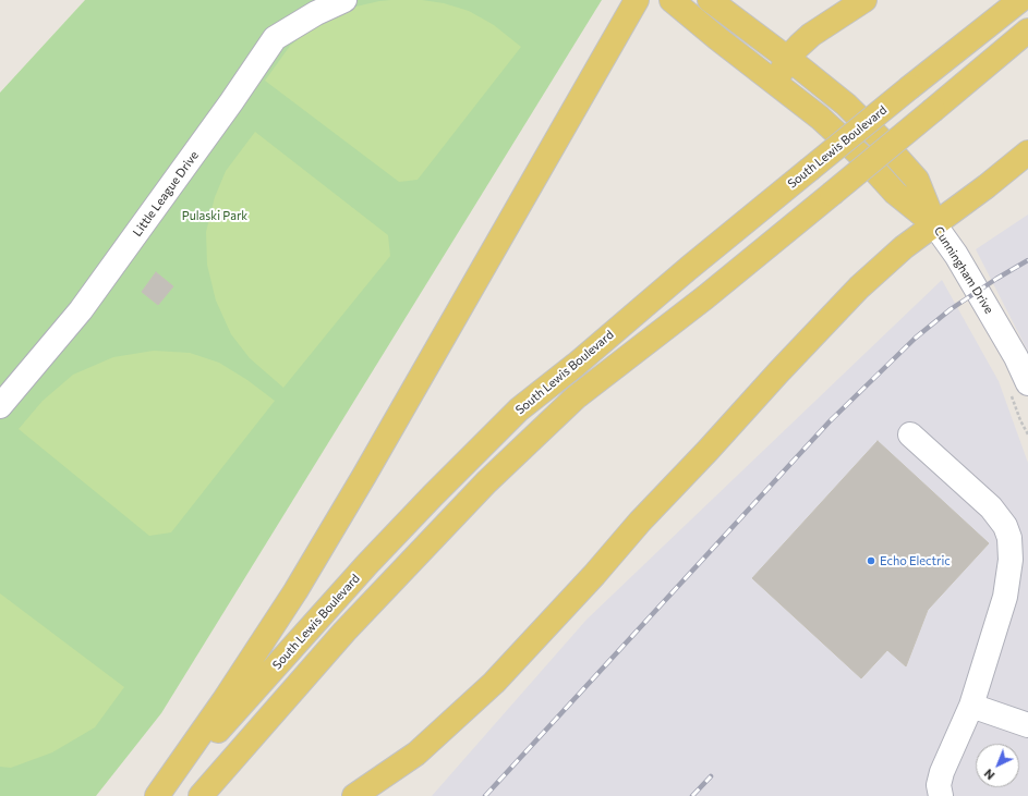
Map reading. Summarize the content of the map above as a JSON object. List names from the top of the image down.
{
  "streets": {
    "main road": ["South Lewis Boulevard", "Cunningham Drive"],
    "street": ["Little League Drive"]
  },
  "parks": ["Pulaski Park"],
  "places": ["Echo Electric"],
  "north": "bottom left"
}
